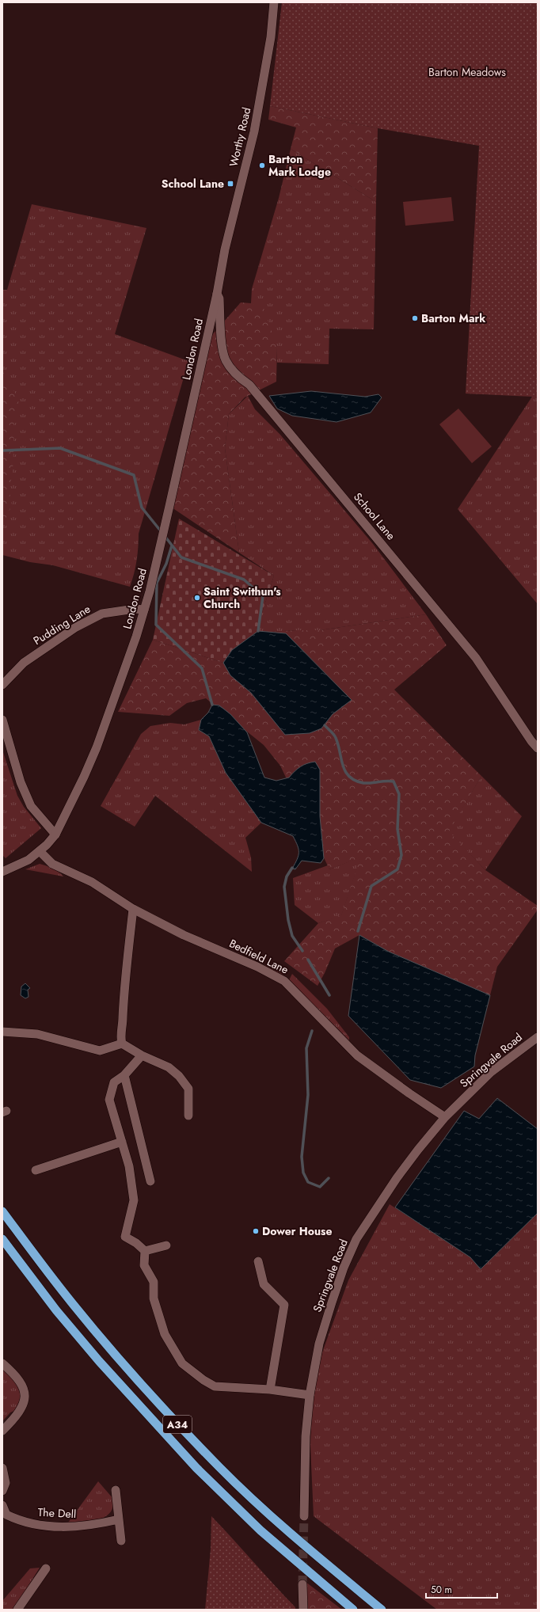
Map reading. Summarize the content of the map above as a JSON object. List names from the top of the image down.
{
  "streets": {
    "highway": ["A34"],
    "street": [
      "Worthy Road",
      "London Road",
      "School Lane",
      "Pudding Lane",
      "Bedfield Lane",
      "Springvale Road",
      "The Dell"
    ]
  },
  "crossings": [
    ["Worthy Road", "London Road"],
    ["Worthy Road", "School Lane"],
    ["London Road", "School Lane"],
    ["London Road", "Pudding Lane"],
    ["London Road", "Bedfield Lane"],
    ["Bedfield Lane", "Springvale Road"]
  ],
  "parks": ["Barton Meadows"],
  "places": {
    "other": [
      "Barton Mark Lodge",
      "Barton Mark",
      "Saint Swithun's Church",
      "Dower House"
    ],
    "transit": ["School Lane"]
  },
  "scale_bar": "50 m"
}
